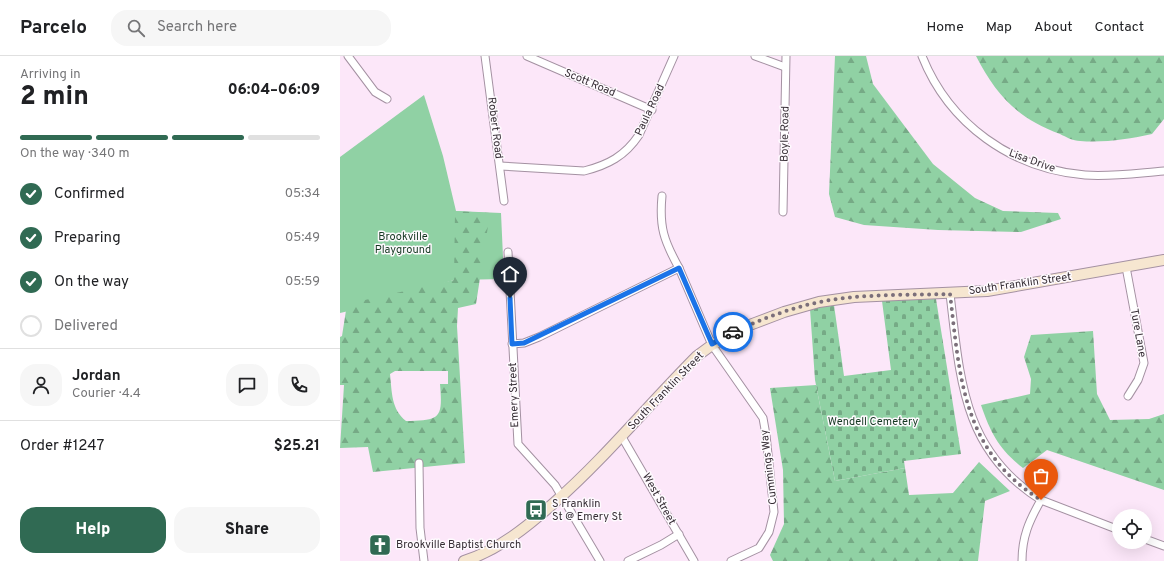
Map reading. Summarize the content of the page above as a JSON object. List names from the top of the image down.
{
  "streets": {
    "main road": ["South Franklin Street"],
    "street": [
      "Scott Road",
      "Paula Road",
      "Robert Road",
      "Boyle Road",
      "Lisa Drive",
      "Ture Lane",
      "Emery Street",
      "Cummings Way",
      "West Street"
    ]
  },
  "crossings": [
    ["Scott Road", "Paula Road"],
    ["Paula Road", "Robert Road"],
    ["South Franklin Street", "Ture Lane"],
    ["South Franklin Street", "Emery Street"],
    ["South Franklin Street", "Cummings Way"],
    ["South Franklin Street", "West Street"]
  ],
  "parks": ["Brookville Playground", "Wendell Cemetery"],
  "places": {
    "bus stop": ["S Franklin St @ Emery St"],
    "church": ["Brookville Baptist Church"]
  },
  "page": {
    "header": "Parcelo",
    "search": "Search here",
    "nav": [
      "Home",
      "Map",
      "About",
      "Contact"
    ],
    "heading": ["2 min", "Arriving in", "06:04–06:09"],
    "panel": [
      "Jordan",
      "Courier · 4.4",
      "Order #1247",
      "$25.21"
    ],
    "bar": "On the way · 340 m",
    "list": [
      ["Confirmed", "05:34"],
      ["Preparing", "05:49"],
      ["On the way", "05:59"],
      "Delivered"
    ],
    "buttons": ["Help", "Share"]
  }
}
